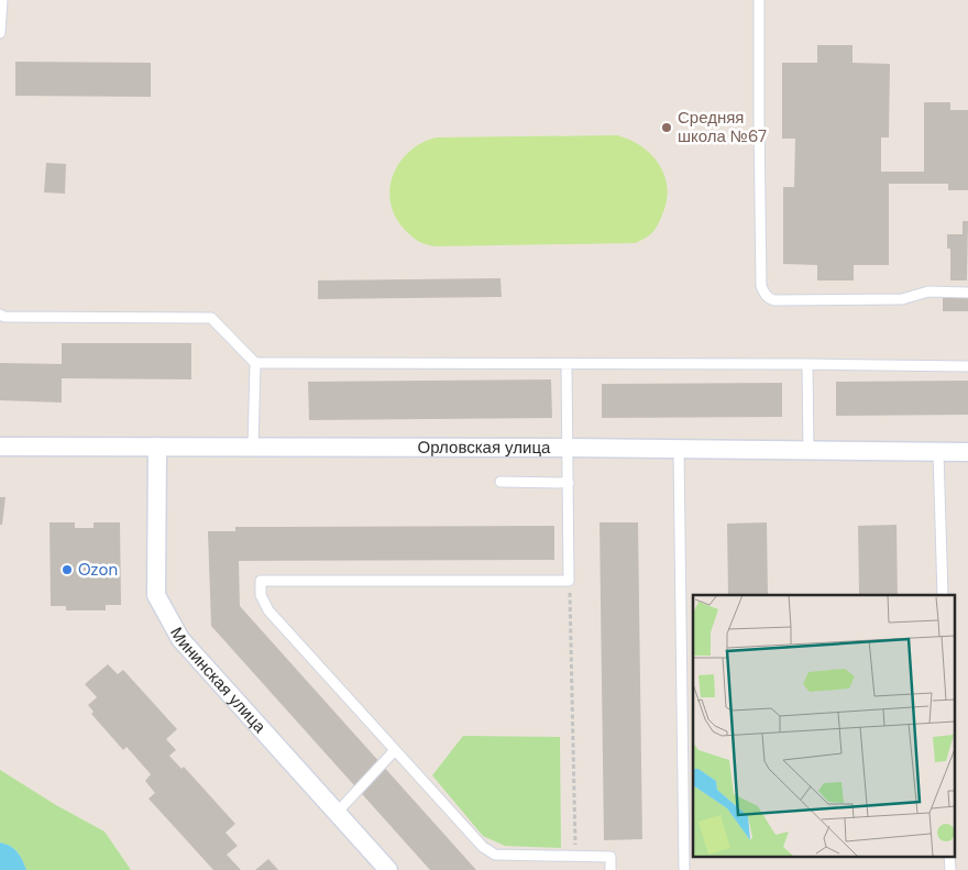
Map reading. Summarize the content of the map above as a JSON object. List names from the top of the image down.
{
  "streets": {
    "street": ["Орловская улица", "Мининская улица"]
  },
  "crossings": [
    ["Орловская улица", "Мининская улица"]
  ],
  "places": ["Средняя школа №67", "Ozon"]
}
